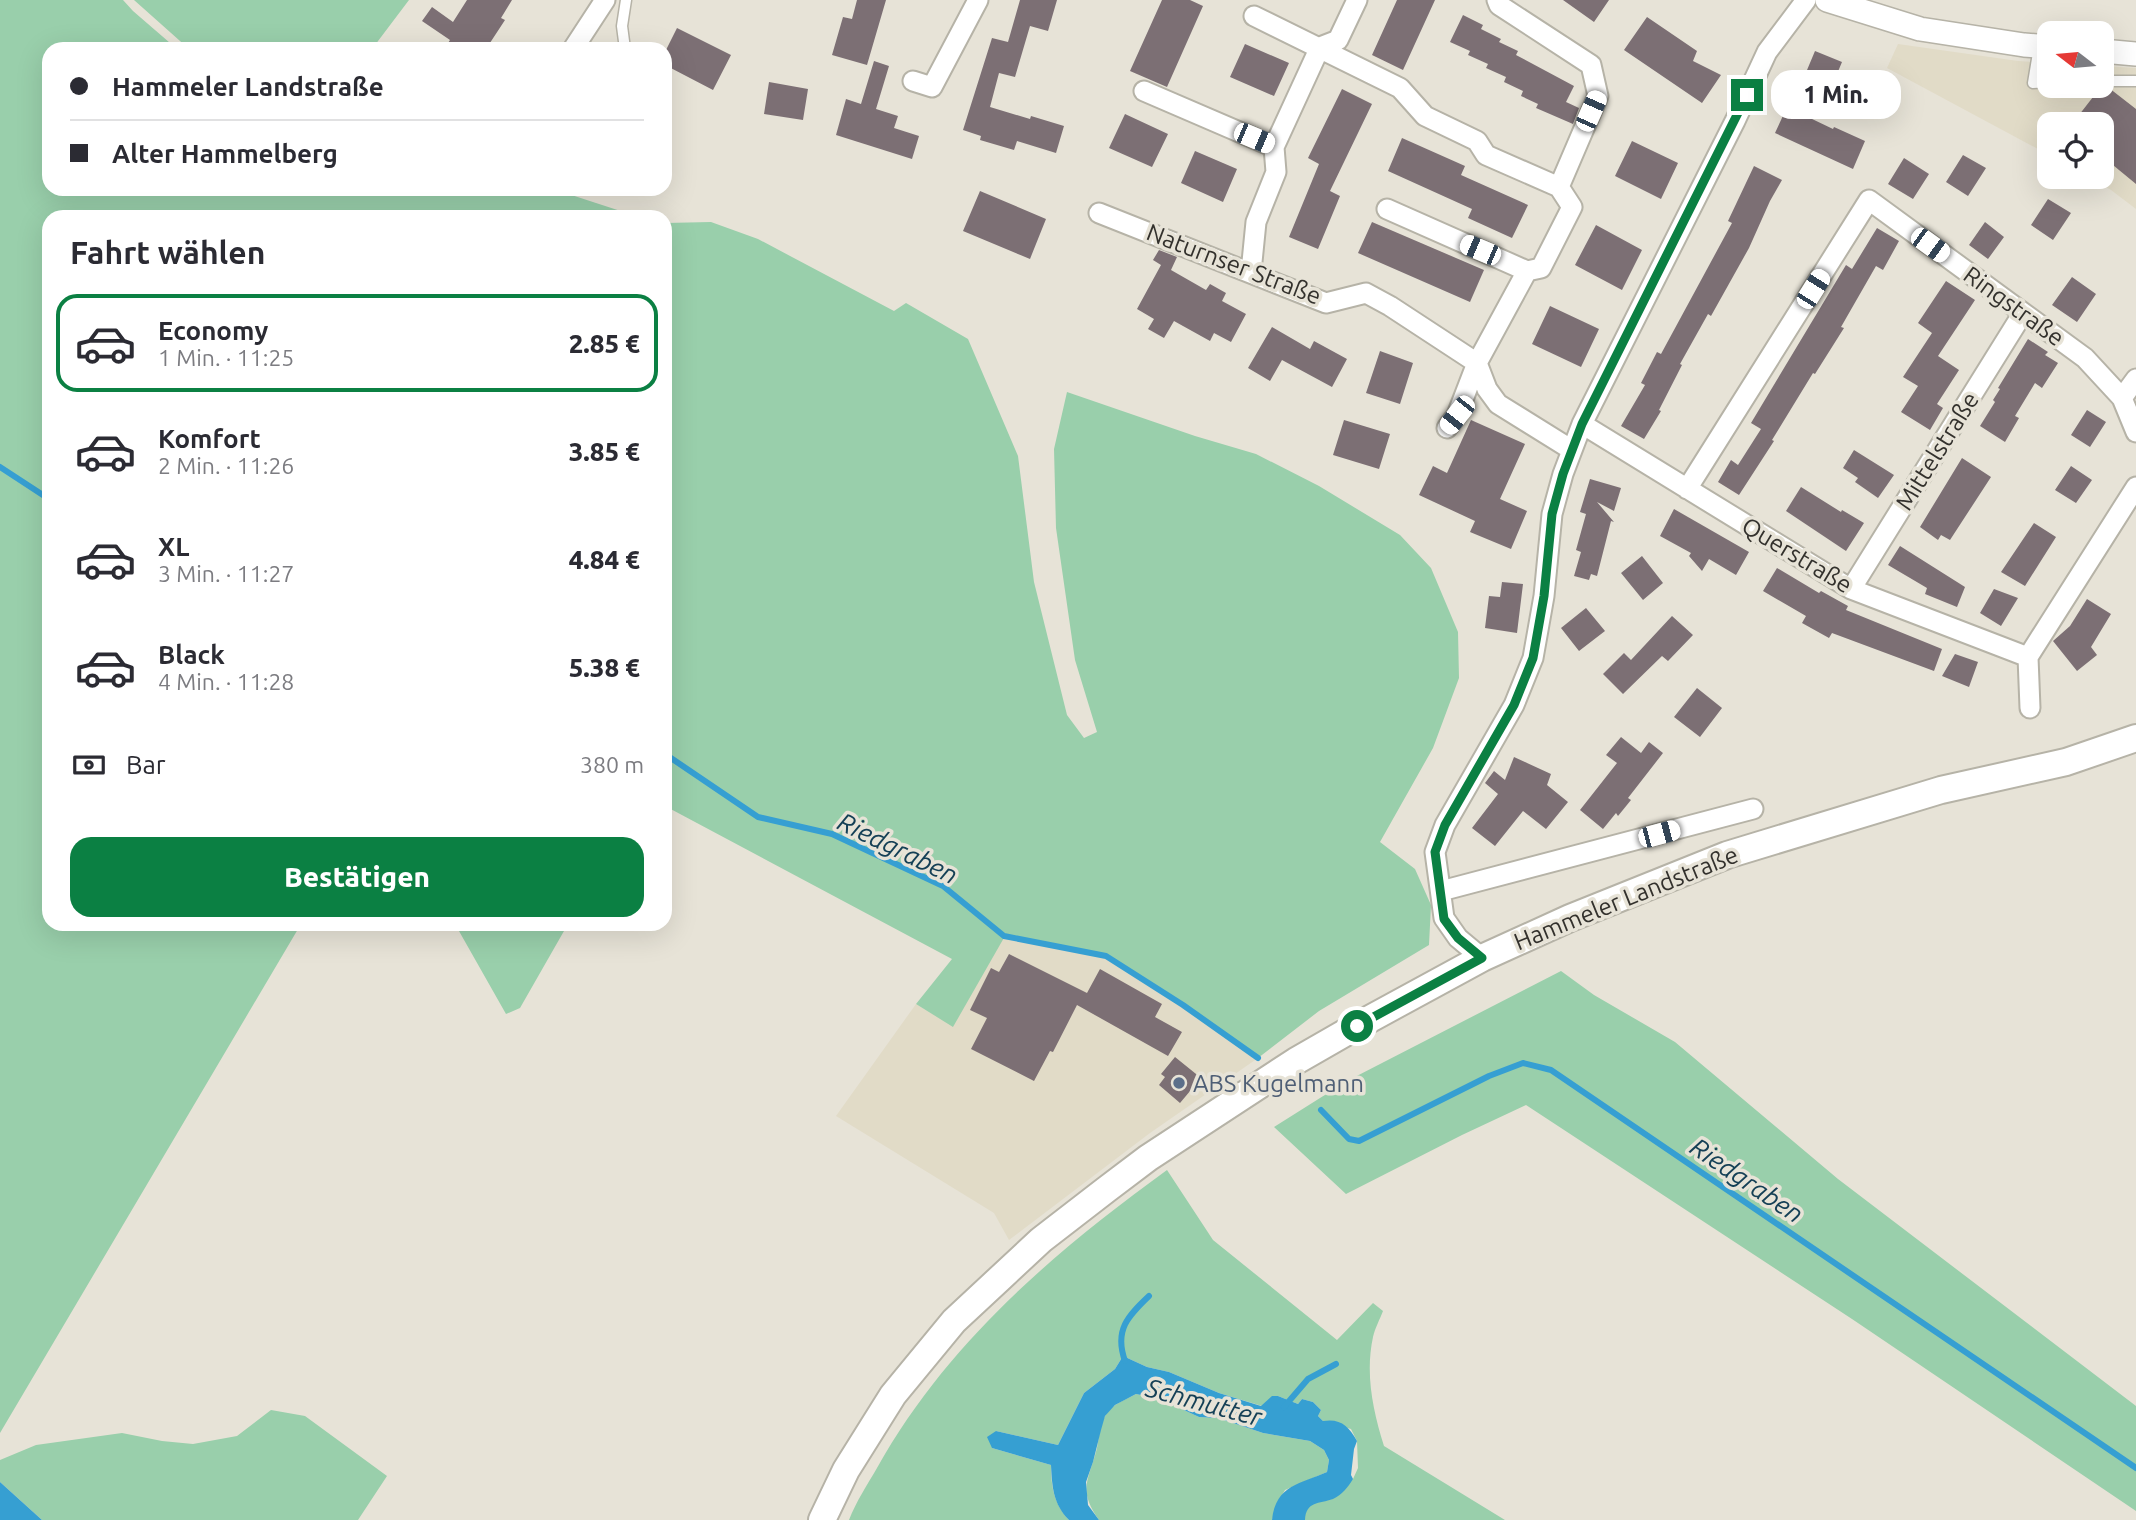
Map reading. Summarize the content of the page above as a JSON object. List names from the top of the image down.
{
  "streets": {
    "main road": ["Hammeler Landstraße"],
    "street": [
      "Naturnser Straße",
      "Ringstraße",
      "Mittelstraße",
      "Querstraße"
    ]
  },
  "crossings": [
    ["Ringstraße", "Mittelstraße"],
    ["Ringstraße", "Querstraße"],
    ["Mittelstraße", "Querstraße"]
  ],
  "water": ["Riedgraben", "Schmutter"],
  "places": ["ABS Kugelmann"],
  "north": "left",
  "page": {
    "banner": ["Hammeler Landstraße", "Alter Hammelberg"],
    "bubble": "1 Min.",
    "heading": "Fahrt wählen",
    "list": [
      {
        "name": "Economy",
        "note": "1 Min. · 11:25",
        "value": "2.85 €"
      },
      {
        "name": "Komfort",
        "note": "2 Min. · 11:26",
        "value": "3.85 €"
      },
      {
        "name": "XL",
        "note": "3 Min. · 11:27",
        "value": "4.84 €"
      },
      {
        "name": "Black",
        "note": "4 Min. · 11:28",
        "value": "5.38 €"
      }
    ],
    "pay": ["Bar", "380 m"],
    "buttons": "Bestätigen"
  }
}
